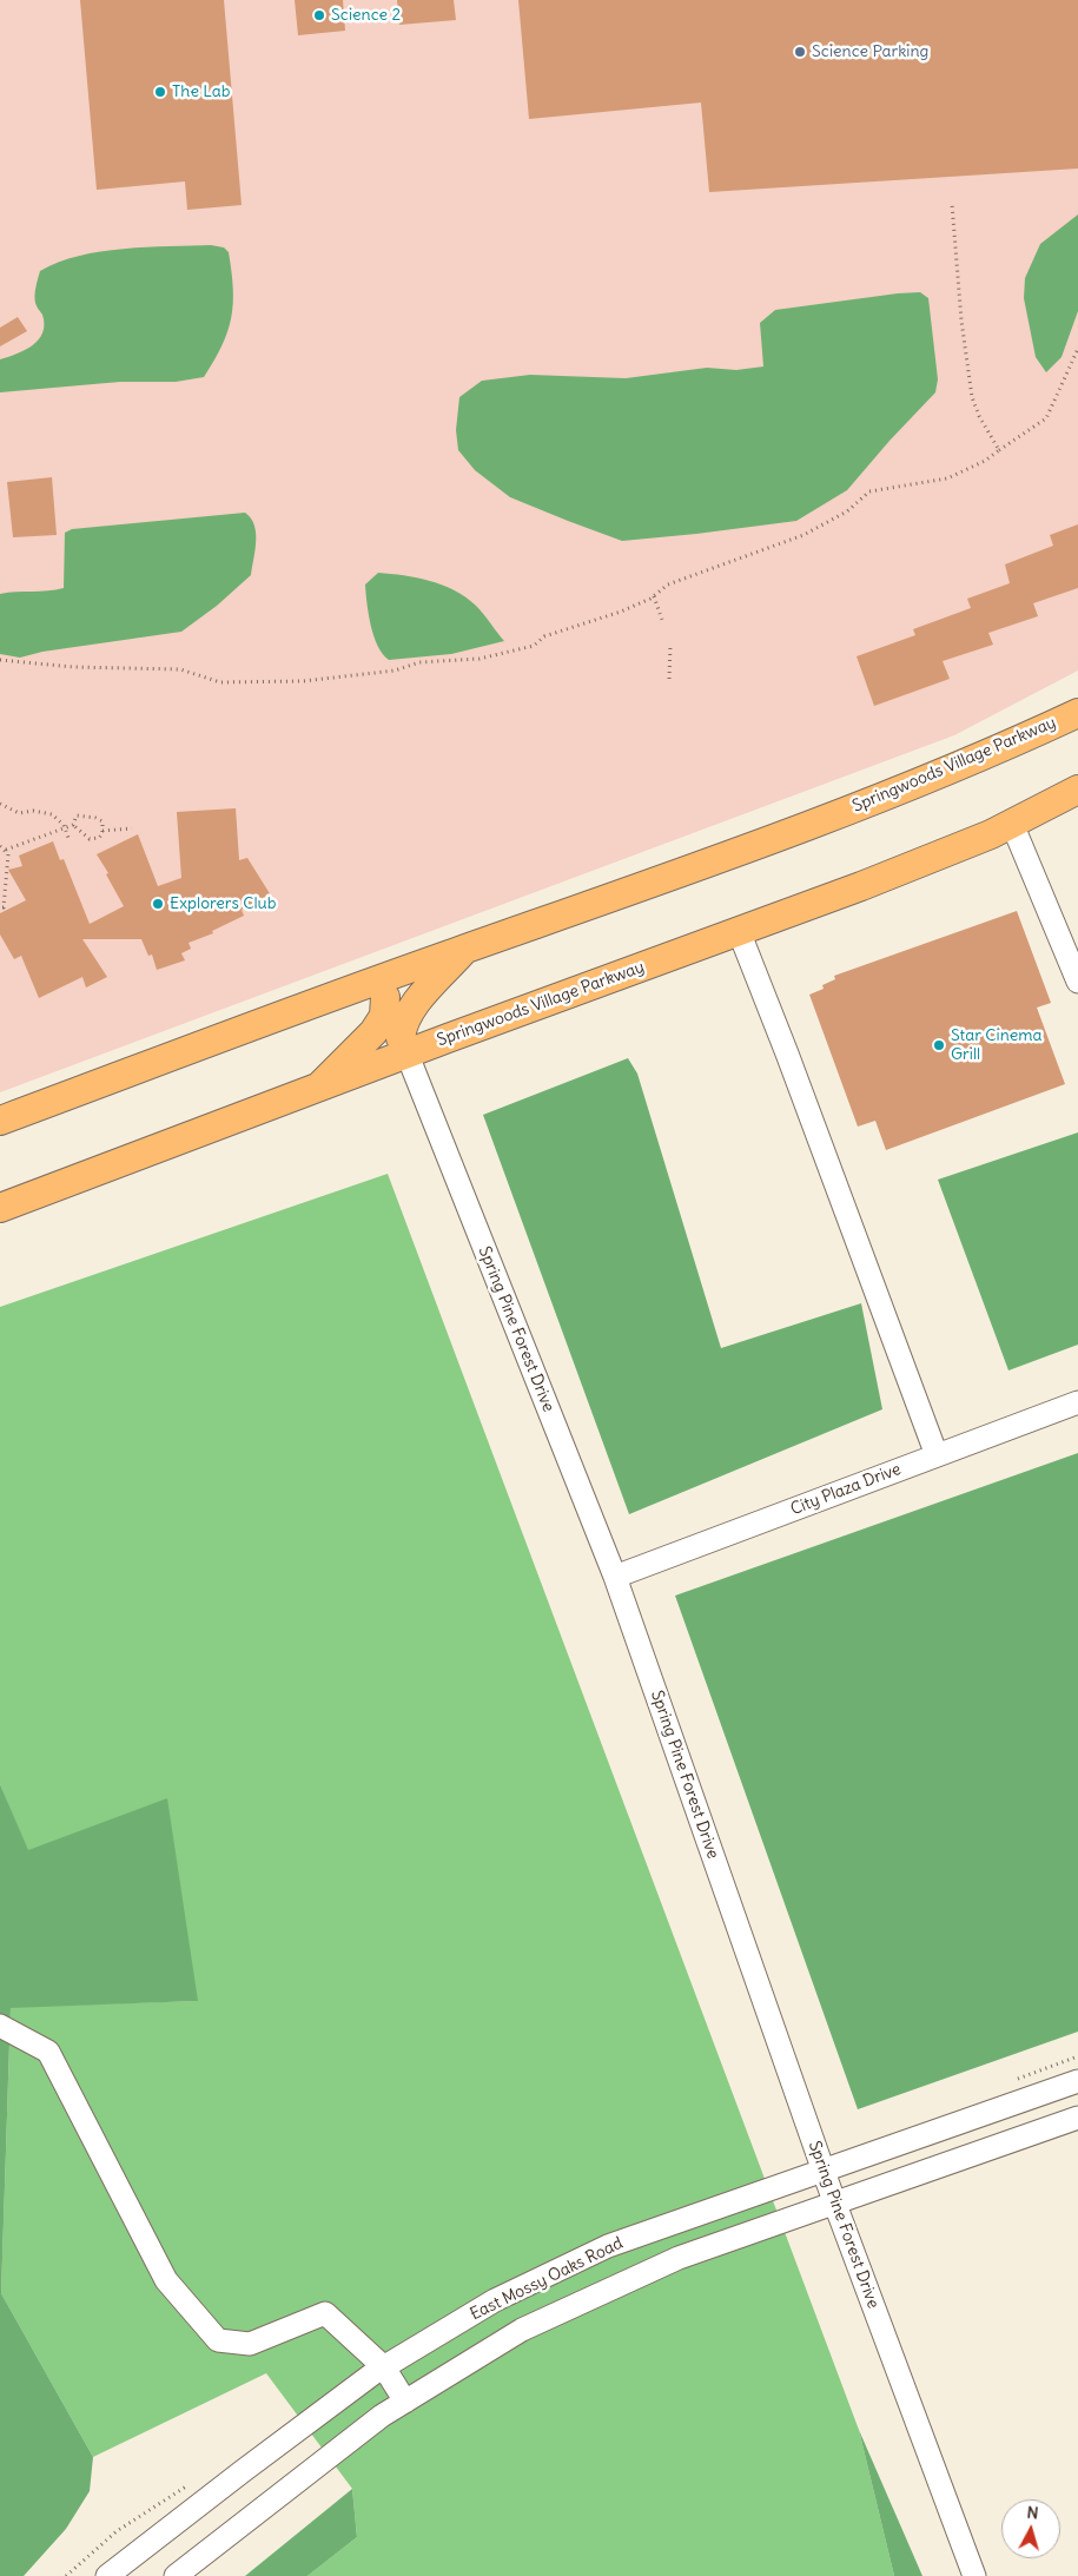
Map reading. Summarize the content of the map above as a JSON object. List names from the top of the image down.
{
  "streets": {
    "main road": ["Springwoods Village Parkway"],
    "street": ["Spring Pine Forest Drive", "City Plaza Drive", "East Mossy Oaks Road"]
  },
  "crossings": [
    ["Springwoods Village Parkway", "Spring Pine Forest Drive"],
    ["Spring Pine Forest Drive", "City Plaza Drive"],
    ["Spring Pine Forest Drive", "East Mossy Oaks Road"]
  ],
  "places": [
    "Science 2",
    "Science Parking",
    "The Lab",
    "Explorers Club",
    "Star Cinema Grill"
  ],
  "north": "top"
}
